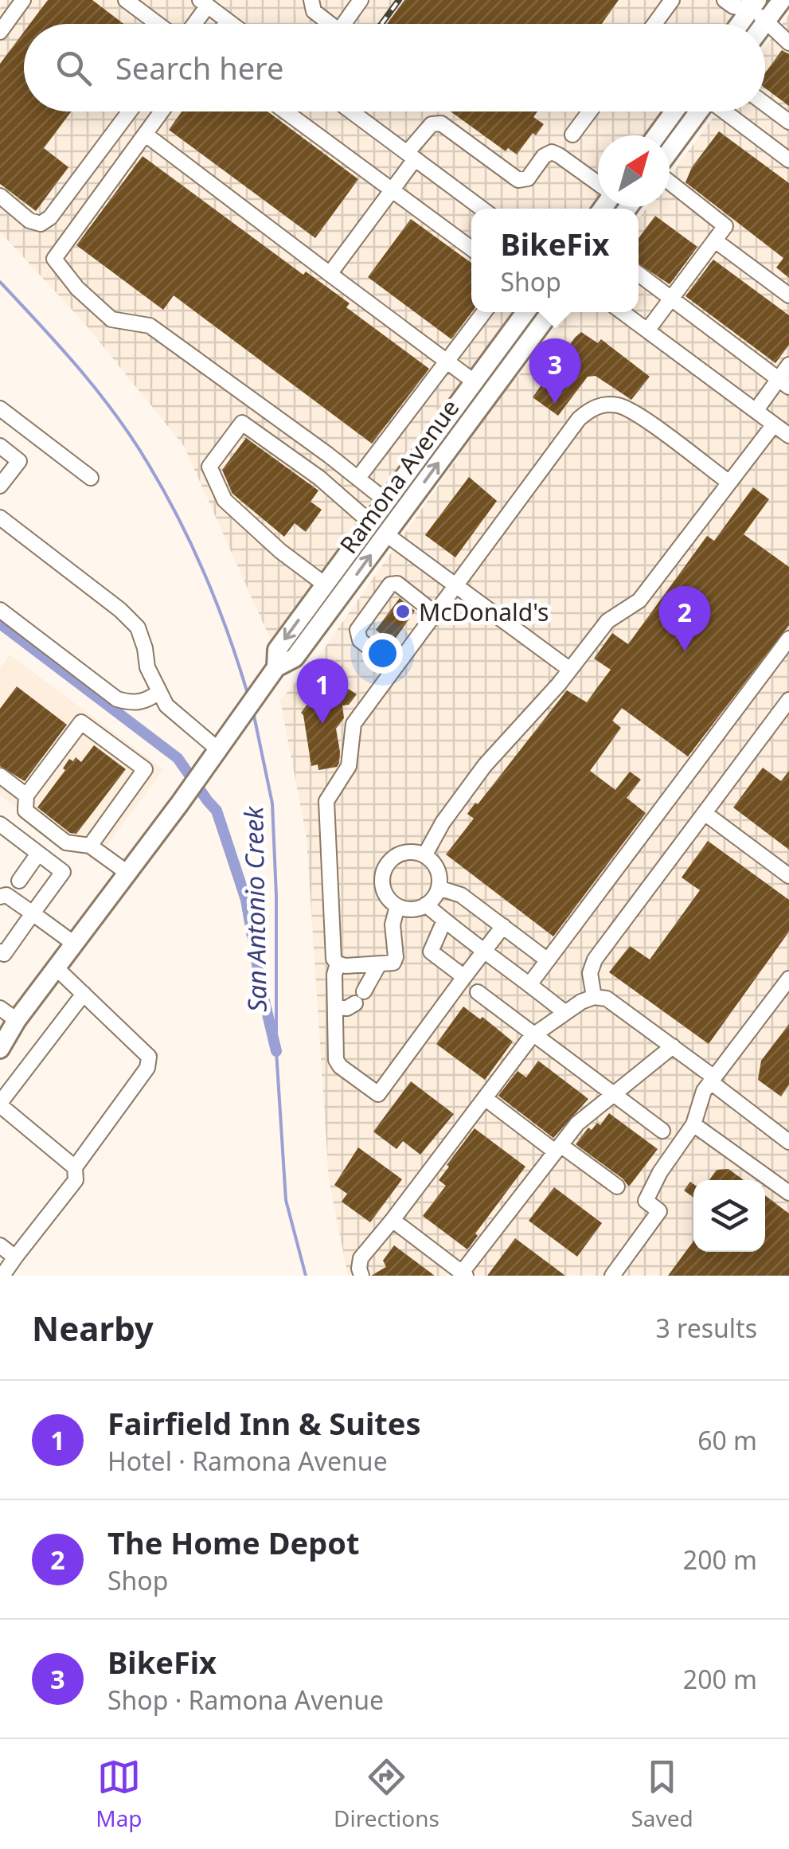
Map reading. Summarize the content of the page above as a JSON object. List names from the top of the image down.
{
  "streets": {
    "main road": ["Ramona Avenue"]
  },
  "water": ["San Antonio Creek"],
  "places": ["McDonald's"],
  "north": "top right",
  "page": {
    "search": "Search here",
    "popup": ["BikeFix", "Shop"],
    "pins": ["3", "2", "1"],
    "heading": ["Nearby", "3 results"],
    "list": [
      {
        "mark": "1",
        "name": "Fairfield Inn & Suites",
        "note": "Hotel · Ramona Avenue",
        "value": "60 m"
      },
      {
        "mark": "2",
        "name": "The Home Depot",
        "note": "Shop",
        "value": "200 m"
      },
      {
        "mark": "3",
        "name": "BikeFix",
        "note": "Shop · Ramona Avenue",
        "value": "200 m"
      }
    ],
    "nav": ["Map", "Directions", "Saved"]
  }
}
